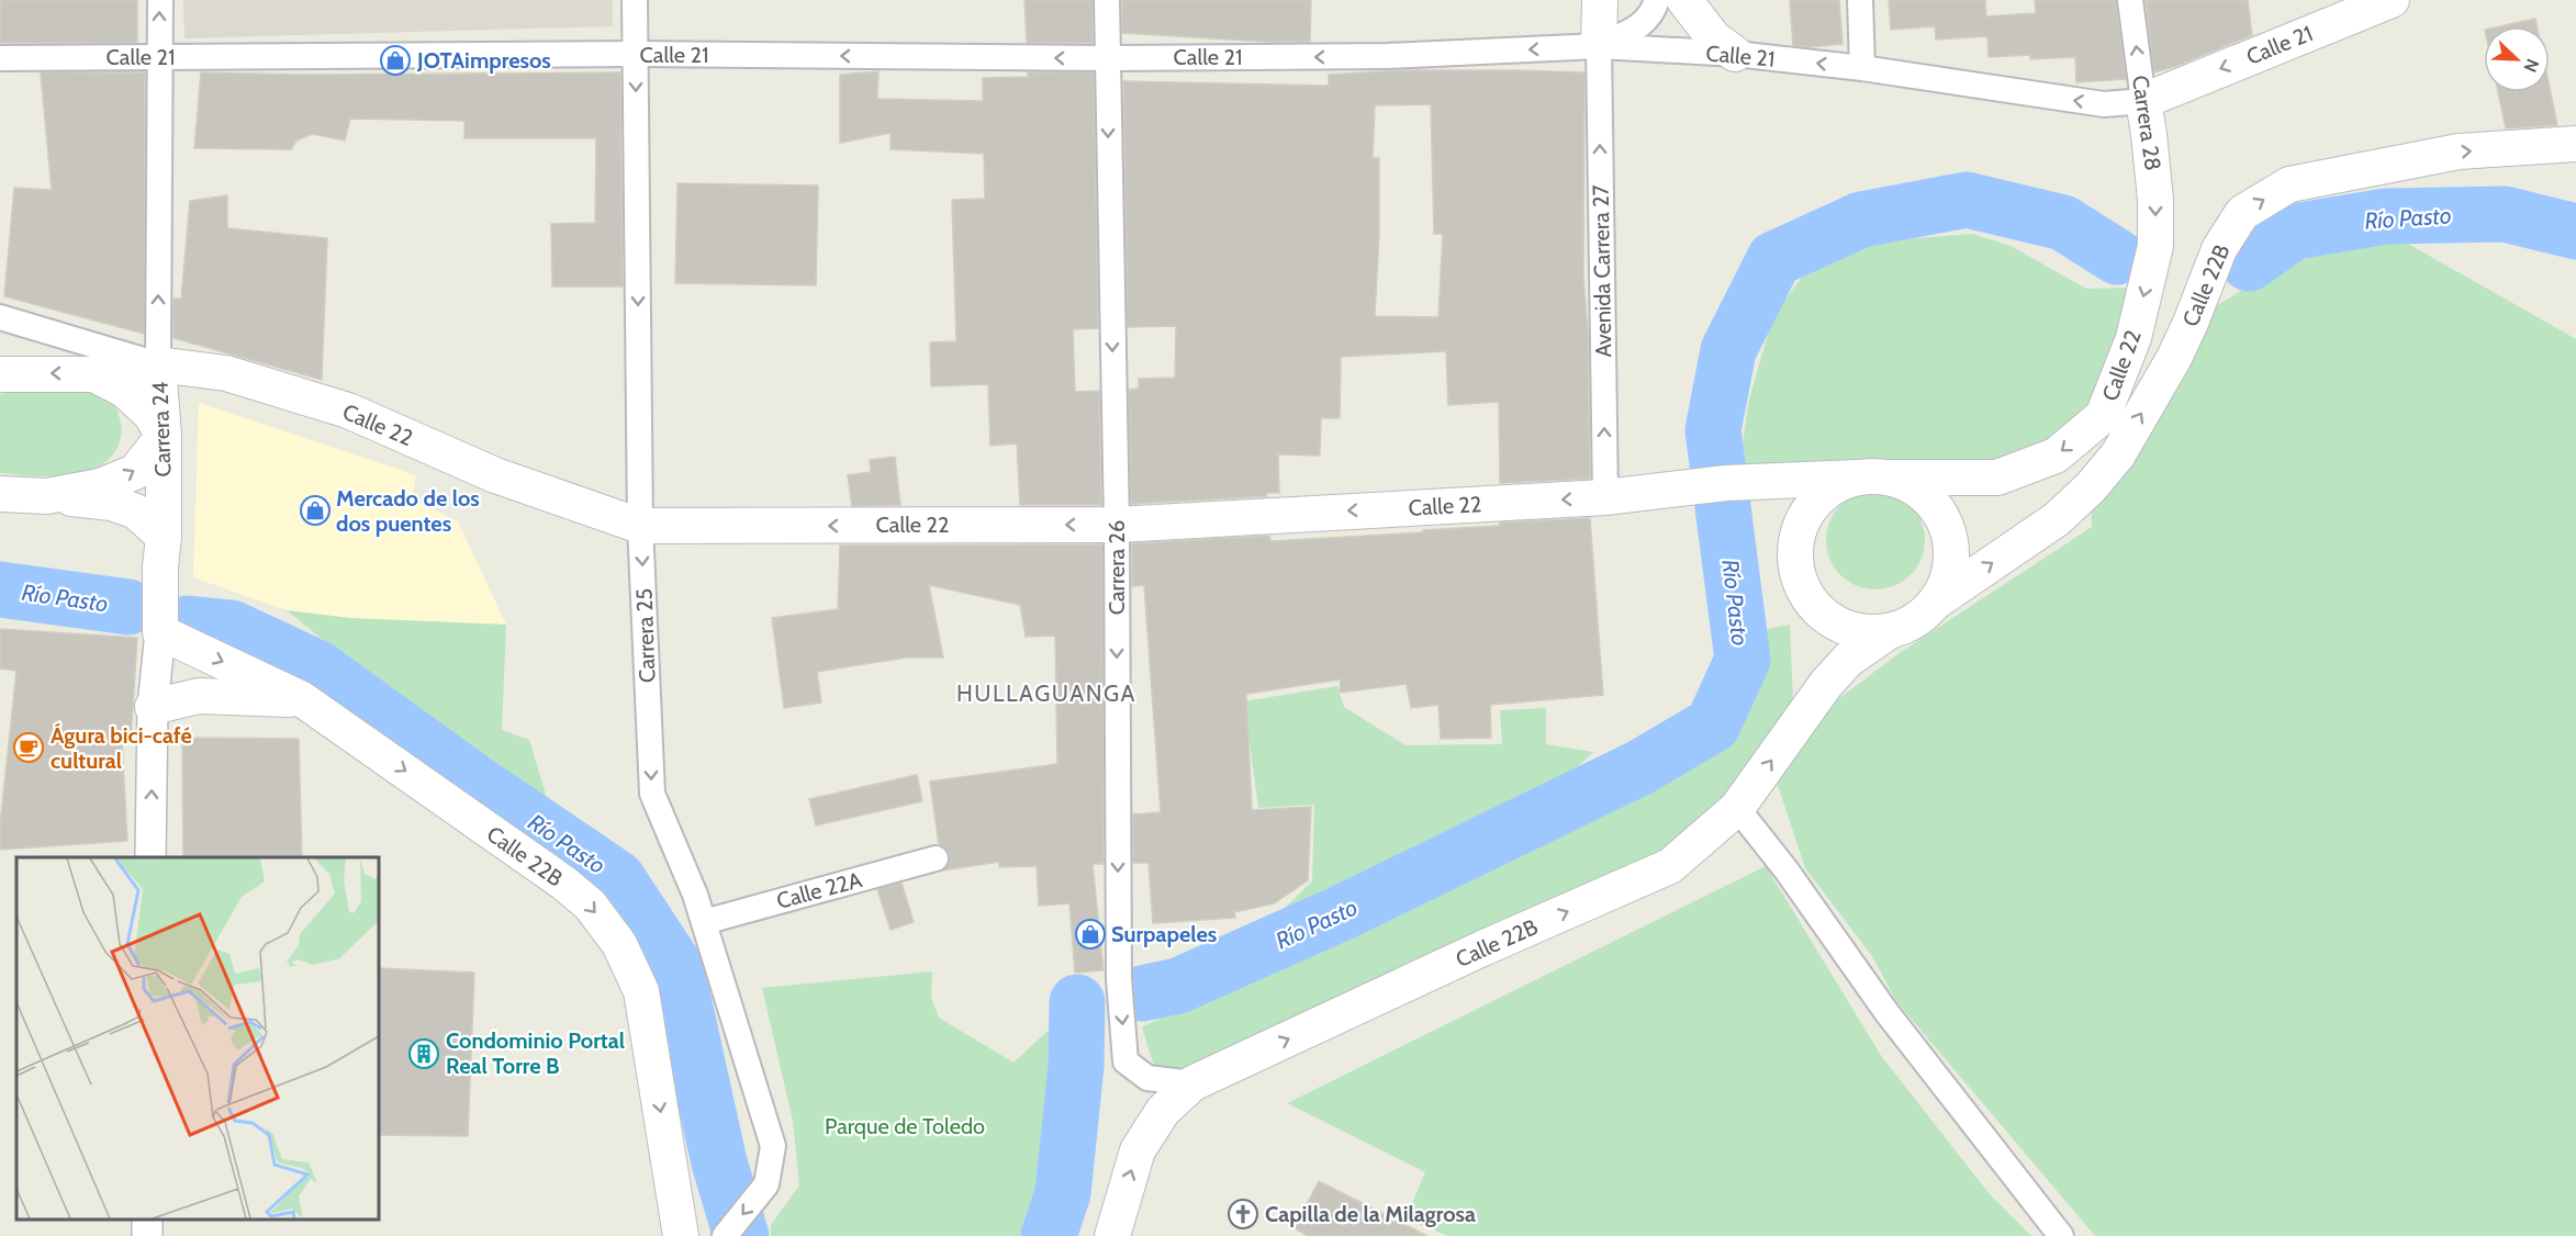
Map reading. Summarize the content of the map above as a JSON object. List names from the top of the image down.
{
  "streets": {
    "main road": [
      "Calle 21",
      "Carrera 28",
      "Avenida Carrera 27",
      "Calle 22B",
      "Calle 22",
      "Carrera 24"
    ],
    "street": ["Carrera 26", "Carrera 25", "Calle 22A"]
  },
  "crossings": [
    ["Calle 21", "Carrera 28"],
    ["Calle 21", "Avenida Carrera 27"],
    ["Calle 21", "Carrera 24"],
    ["Calle 21", "Carrera 26"],
    ["Calle 21", "Carrera 25"],
    ["Carrera 28", "Calle 22"],
    ["Avenida Carrera 27", "Calle 22"],
    ["Calle 22B", "Calle 22"],
    ["Calle 22B", "Carrera 24"],
    ["Calle 22B", "Carrera 26"],
    ["Calle 22", "Carrera 24"],
    ["Calle 22", "Carrera 26"],
    ["Calle 22", "Carrera 25"],
    ["Carrera 25", "Calle 22A"]
  ],
  "one_way": [
    "Calle 21",
    "Avenida Carrera 27",
    "Calle 22",
    "Carrera 24",
    "Carrera 26",
    "Carrera 25"
  ],
  "districts": ["HULLAGUANGA"],
  "water": ["Río Pasto"],
  "parks": ["Parque de Toledo"],
  "places": {
    "shop": ["JOTAimpresos", "Mercado de los dos puentes", "Surpapeles"],
    "cafe": ["Águra bici-café cultural"],
    "building": ["Condominio Portal Real Torre B"],
    "church": ["Capilla de la Milagrosa"]
  },
  "north": "bottom right"
}
